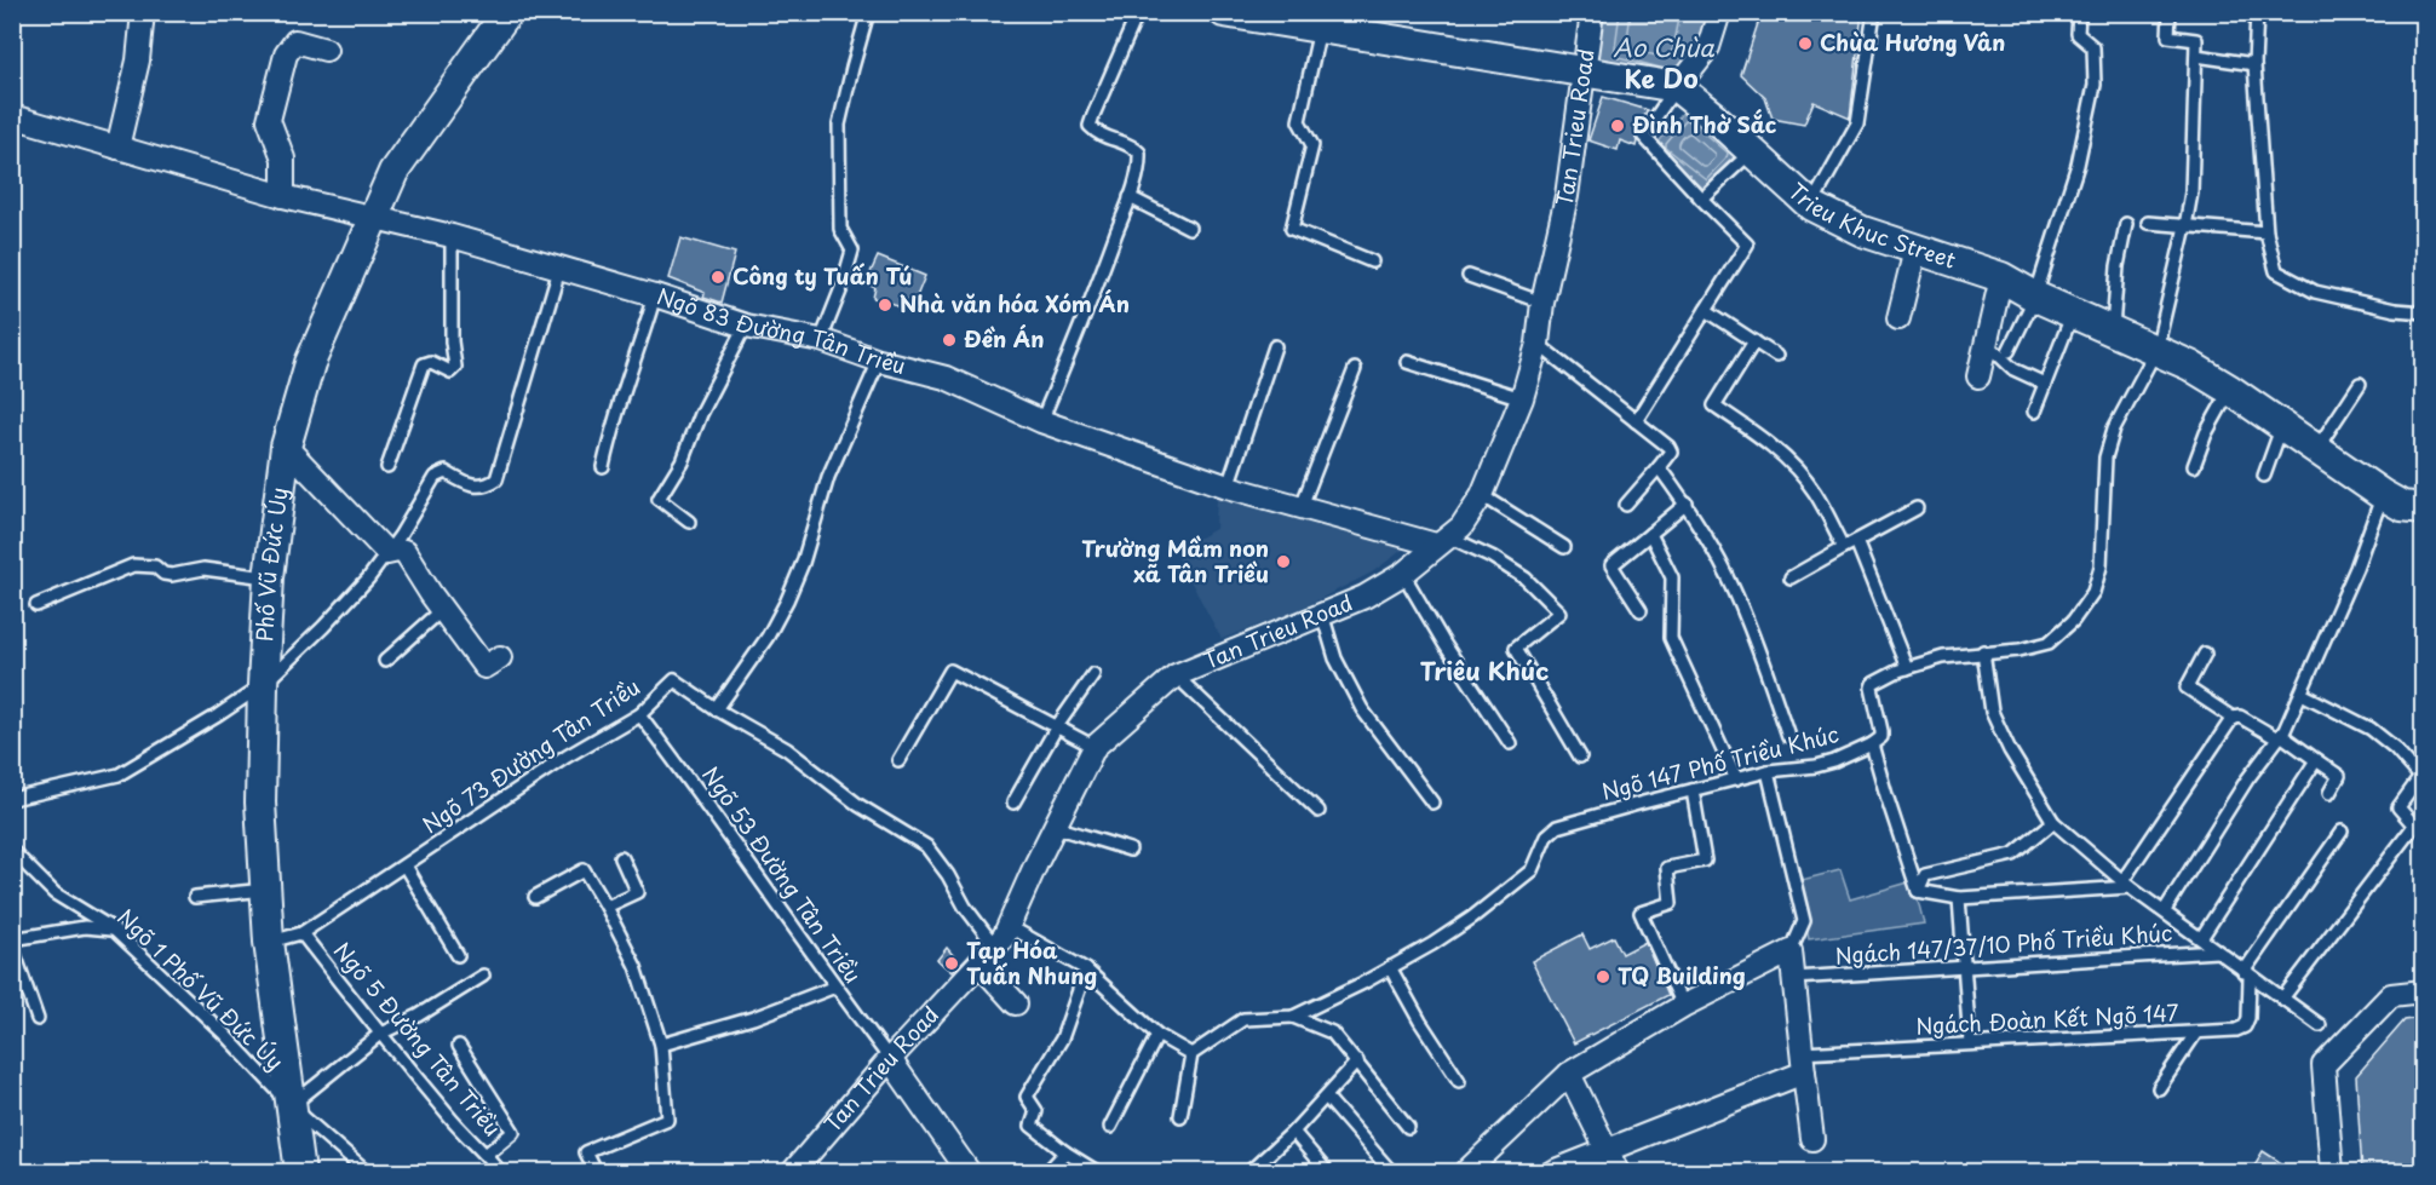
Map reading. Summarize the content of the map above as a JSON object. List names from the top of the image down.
{
  "streets": {
    "street": [
      "Tan Trieu Road",
      "Trieu Khuc Street",
      "Ngõ 83 Đường Tân Triều",
      "Phố Vũ Đức Úy"
    ],
    "lane": [
      "Ngõ 73 Đường Tân Triều",
      "Ngõ 147 Phố Triều Khúc",
      "Ngõ 53 Đường Tân Triều",
      "Ngách 147/37/10 Phố Triều Khúc",
      "Ngõ 1 Phố Vũ Đức Úy",
      "Ngách Đoàn Kết Ngõ 147",
      "Ngõ 5 Đường Tân Triều"
    ]
  },
  "crossings": [
    ["Tan Trieu Road", "Trieu Khuc Street"],
    ["Tan Trieu Road", "Ngõ 83 Đường Tân Triều"],
    ["Tan Trieu Road", "Ngõ 73 Đường Tân Triều"],
    ["Tan Trieu Road", "Ngõ 53 Đường Tân Triều"],
    ["Trieu Khuc Street", "Ngõ 147 Phố Triều Khúc"],
    ["Ngõ 83 Đường Tân Triều", "Phố Vũ Đức Úy"],
    ["Phố Vũ Đức Úy", "Ngõ 73 Đường Tân Triều"],
    ["Phố Vũ Đức Úy", "Ngõ 1 Phố Vũ Đức Úy"],
    ["Ngõ 73 Đường Tân Triều", "Ngõ 53 Đường Tân Triều"],
    ["Ngõ 73 Đường Tân Triều", "Ngõ 5 Đường Tân Triều"]
  ],
  "districts": ["Ke Do", "Triêu Khúc"],
  "water": ["Ao Chùa"],
  "places": [
    "Chùa Hương Vân",
    "Đình Thờ Sắc",
    "Công ty Tuấn Tú",
    "Nhà văn hóa Xóm Án",
    "Đền Án",
    "Trường Mầm non xã Tân Triều",
    "Tạp Hóa Tuấn Nhung",
    "TQ Building"
  ]
}
